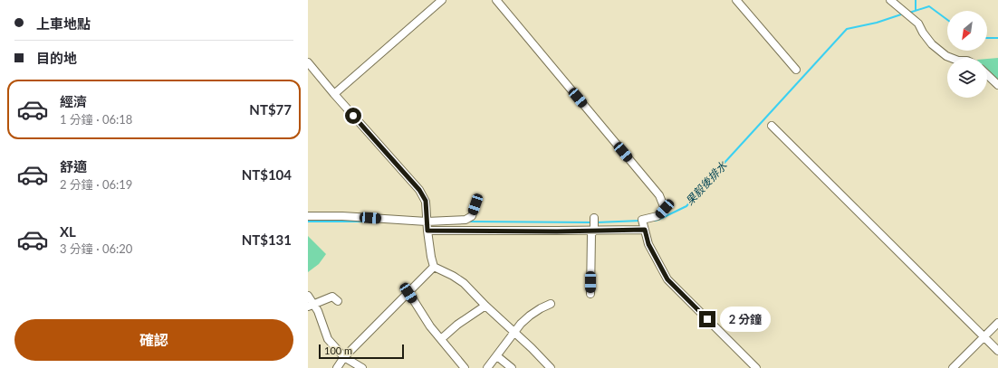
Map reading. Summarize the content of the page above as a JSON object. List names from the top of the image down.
{
  "water": ["果毅後排水"],
  "scale_bar": "100 m",
  "north": "bottom left",
  "page": {
    "banner": ["上車地點", "目的地"],
    "list": [
      {
        "name": "經濟",
        "note": "1 分鐘 · 06:18",
        "value": "NT$77"
      },
      {
        "name": "舒適",
        "note": "2 分鐘 · 06:19",
        "value": "NT$104"
      },
      {
        "name": "XL",
        "note": "3 分鐘 · 06:20",
        "value": "NT$131"
      }
    ],
    "bubble": "2 分鐘",
    "buttons": "確認",
    "scale": "100 m"
  }
}
